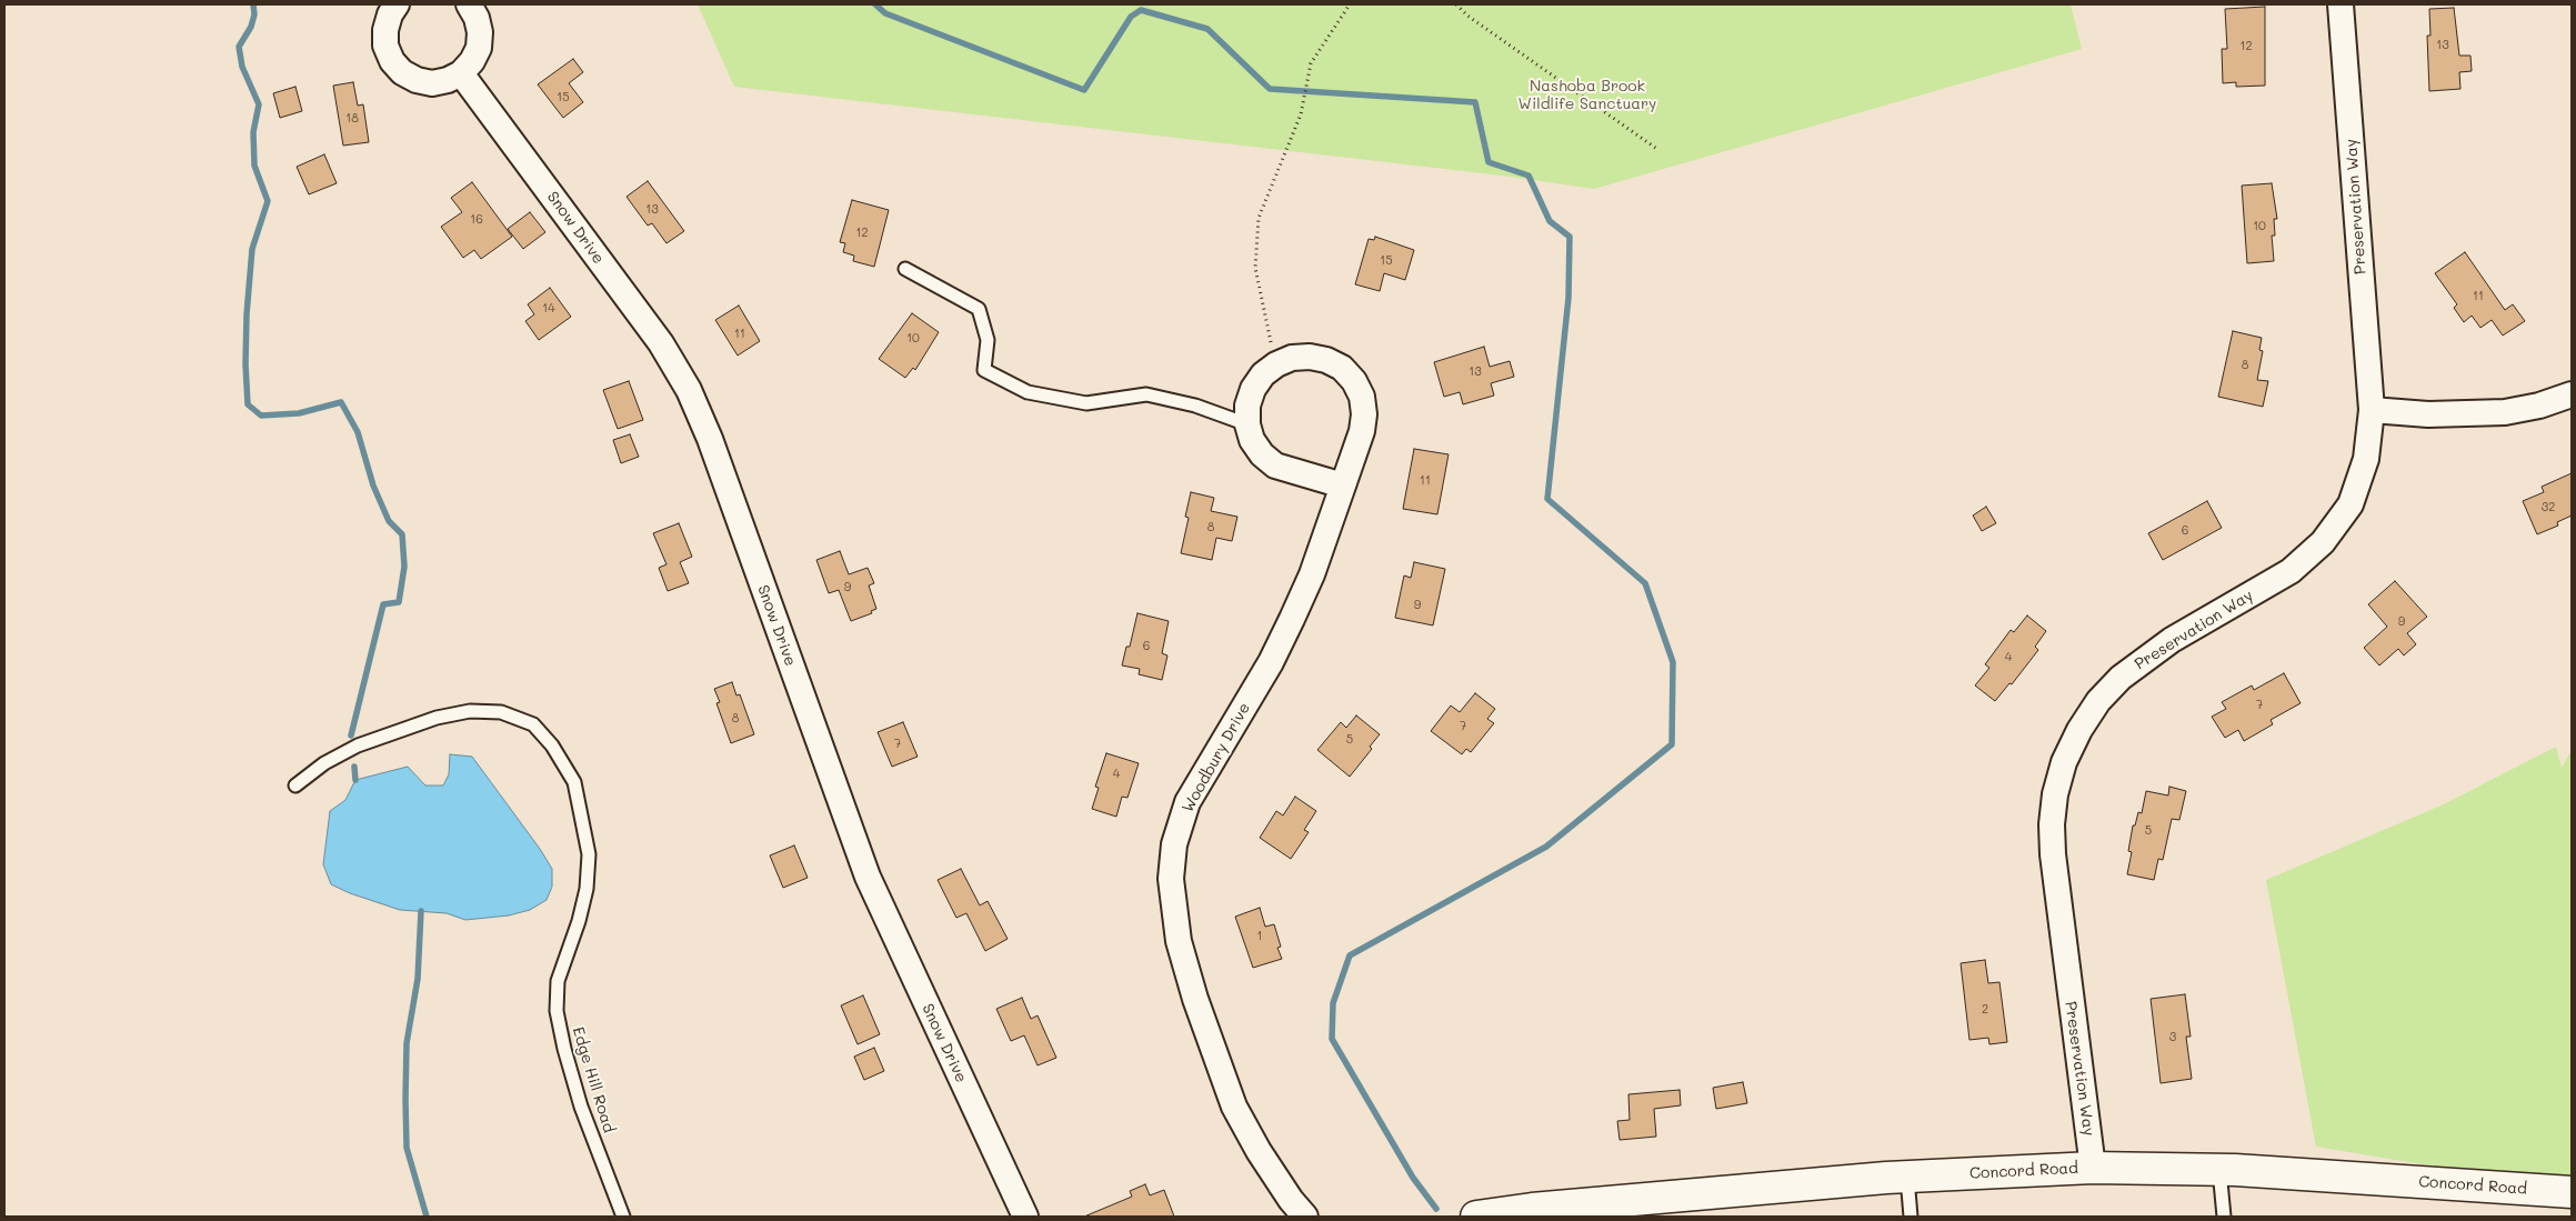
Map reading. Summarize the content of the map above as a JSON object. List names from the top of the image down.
{
  "streets": {
    "main road": ["Concord Road"],
    "street": ["Preservation Way", "Snow Drive", "Woodbury Drive"],
    "lane": ["Edge Hill Road"]
  },
  "crossings": [
    ["Preservation Way", "Concord Road"]
  ],
  "parks": ["Nashoba Brook Wildlife Sanctuary"],
  "house_numbers": [
    "13",
    "12",
    "15",
    "18",
    "13",
    "16",
    "10",
    "12",
    "15",
    "11",
    "14",
    "11",
    "10",
    "8",
    "13",
    "11",
    "32",
    "8",
    "6",
    "9",
    "9",
    "9",
    "6",
    "4",
    "7",
    "8",
    "7",
    "5",
    "7",
    "4",
    "5",
    "1",
    "2",
    "3"
  ]
}
